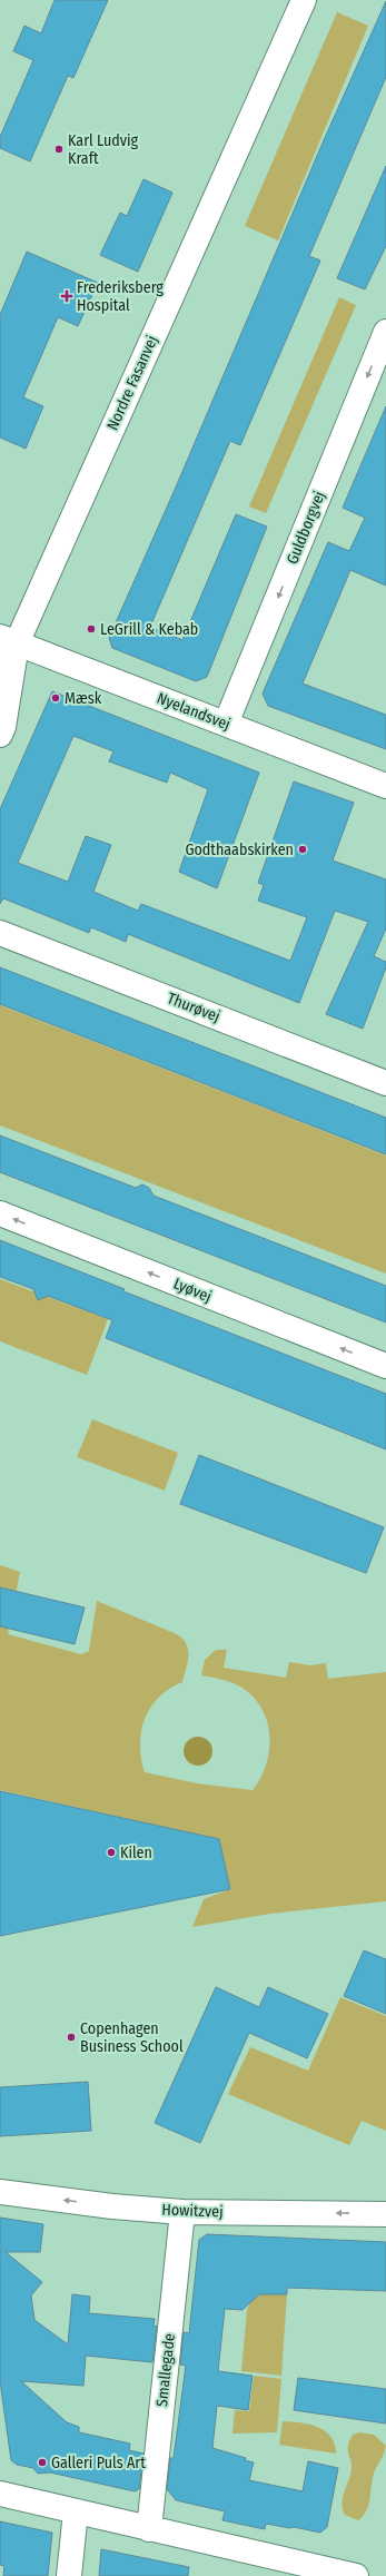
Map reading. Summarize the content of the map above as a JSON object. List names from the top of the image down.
{
  "streets": {
    "street": [
      "Nordre Fasanvej",
      "Guldborgvej",
      "Nyelandsvej",
      "Thurøvej",
      "Lyøvej",
      "Howitzvej",
      "Smallegade"
    ]
  },
  "crossings": [
    ["Nordre Fasanvej", "Nyelandsvej"],
    ["Guldborgvej", "Nyelandsvej"],
    ["Howitzvej", "Smallegade"]
  ],
  "one_way": ["Guldborgvej", "Lyøvej", "Howitzvej"],
  "places": {
    "other": [
      "Karl Ludvig Kraft",
      "LeGrill & Kebab",
      "Mæsk",
      "Godthaabskirken",
      "Kilen",
      "Copenhagen Business School",
      "Galleri Puls Art"
    ],
    "health": ["Frederiksberg Hospital"]
  }
}
